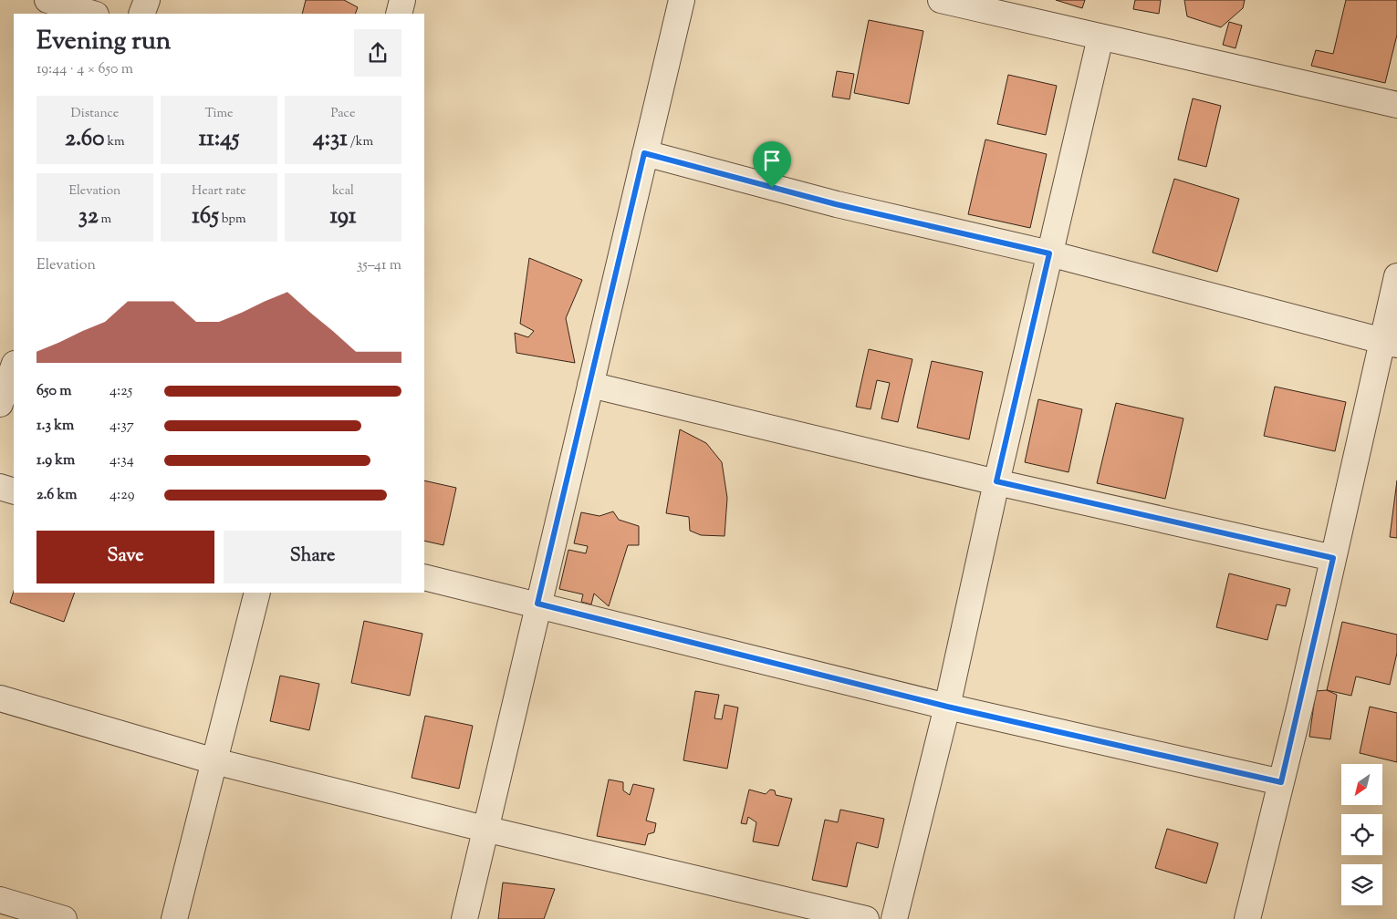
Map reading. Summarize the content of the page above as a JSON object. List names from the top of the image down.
{
  "north": "bottom left",
  "page": {
    "heading": ["Evening run", "19:44 · 4 × 650 m"],
    "stats": [
      ["Distance", "2.60 km"],
      ["Time", "11:45"],
      ["Pace", "4:31 /km"],
      ["Elevation", "32 m"],
      ["Heart rate", "165 bpm"],
      ["kcal", "191"]
    ],
    "chart": ["Elevation", "35–41 m"],
    "list": [
      {
        "name": "650 m",
        "note": "4:25"
      },
      {
        "name": "1.3 km",
        "note": "4:37"
      },
      {
        "name": "1.9 km",
        "note": "4:34"
      },
      {
        "name": "2.6 km",
        "note": "4:29"
      }
    ],
    "buttons": ["Save", "Share"]
  }
}
